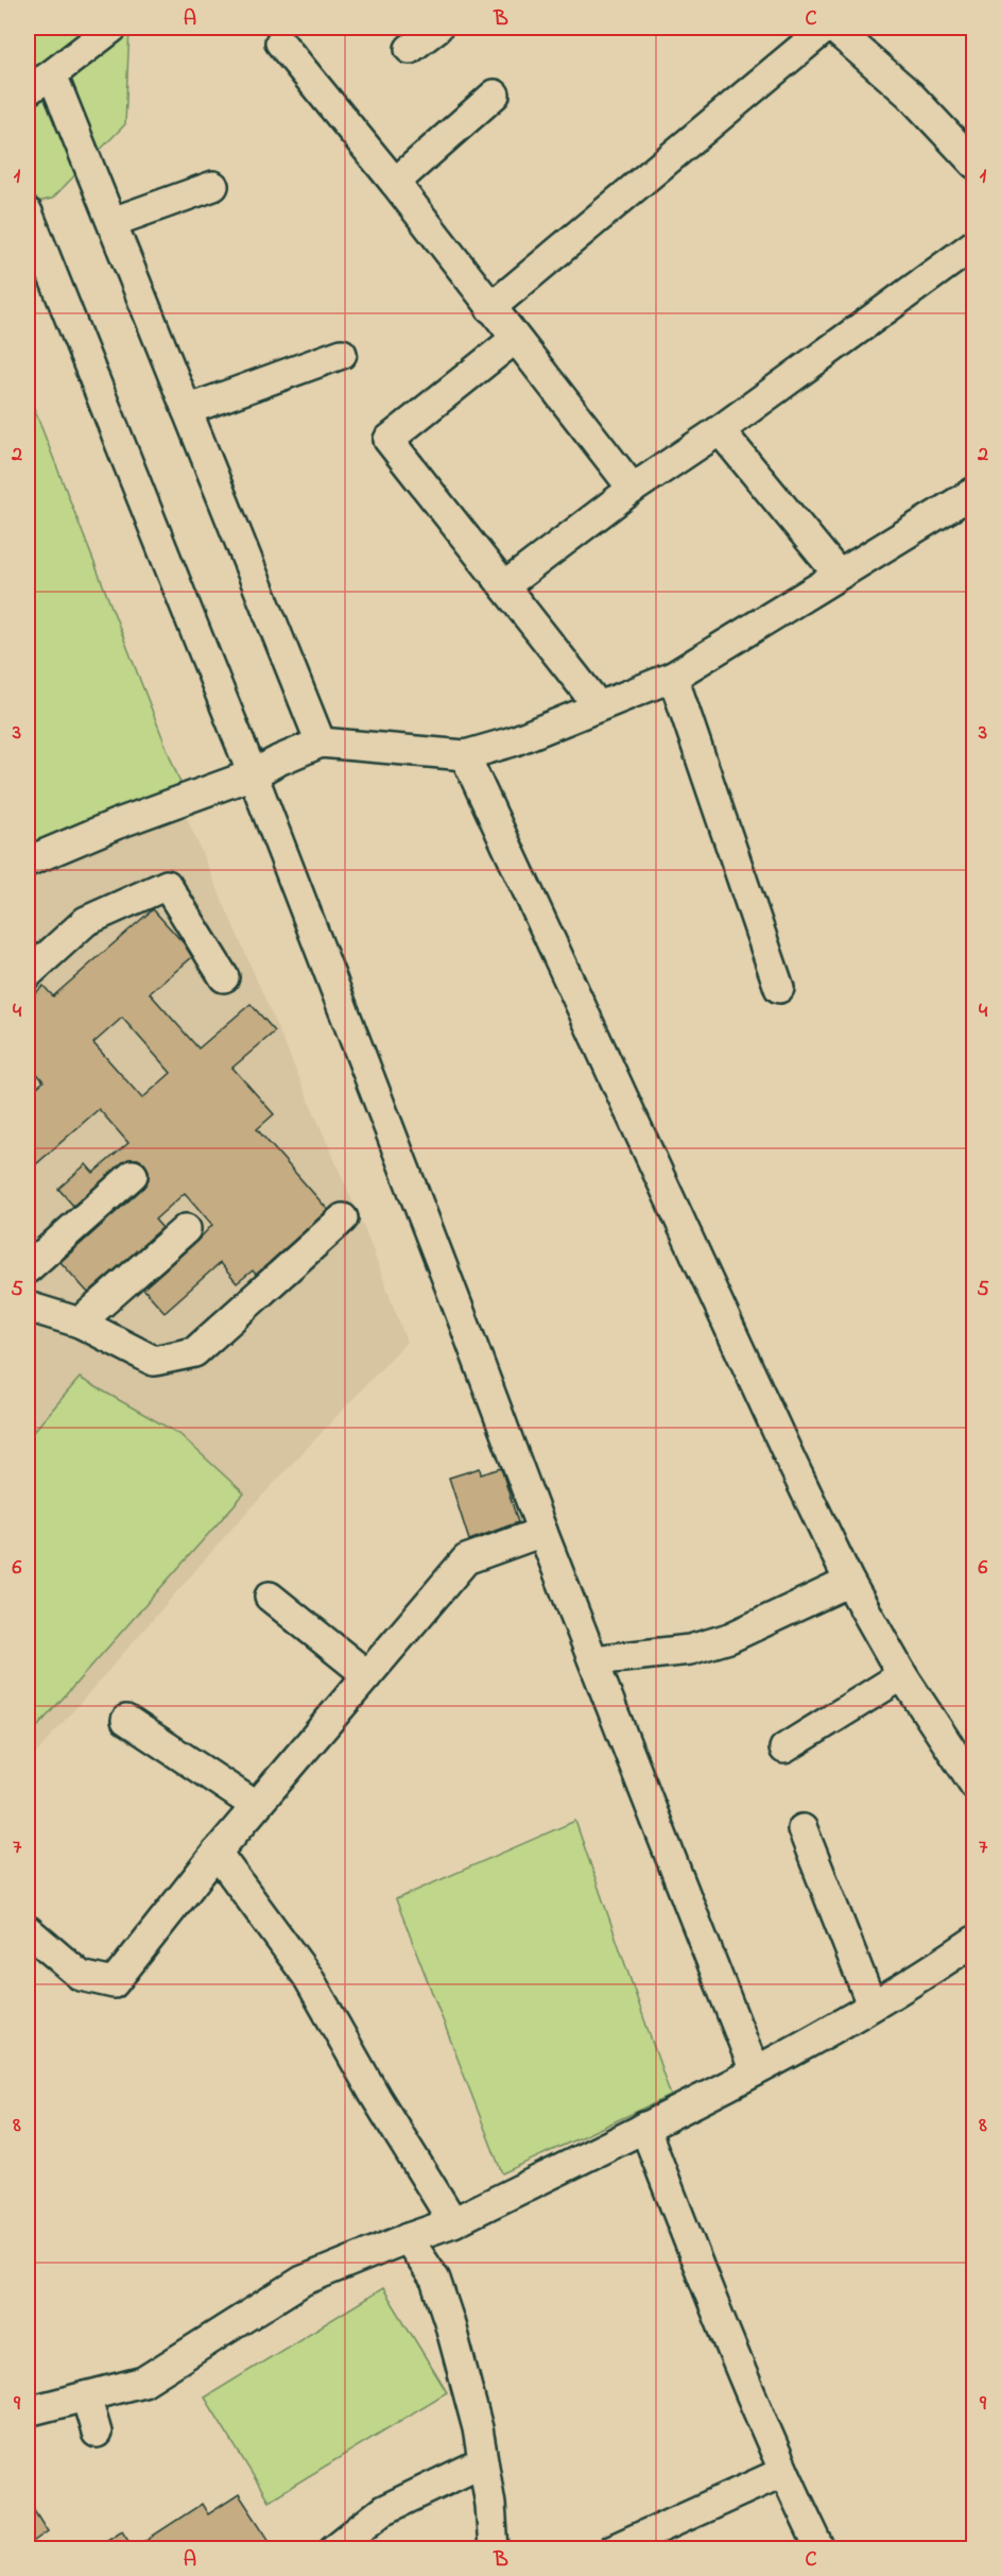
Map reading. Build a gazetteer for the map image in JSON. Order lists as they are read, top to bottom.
{
  "grid": {
    "columns": ["A", "B", "C"],
    "rows": [
      "1",
      "2",
      "3",
      "4",
      "5",
      "6",
      "7",
      "8",
      "9"
    ]
  }
}
